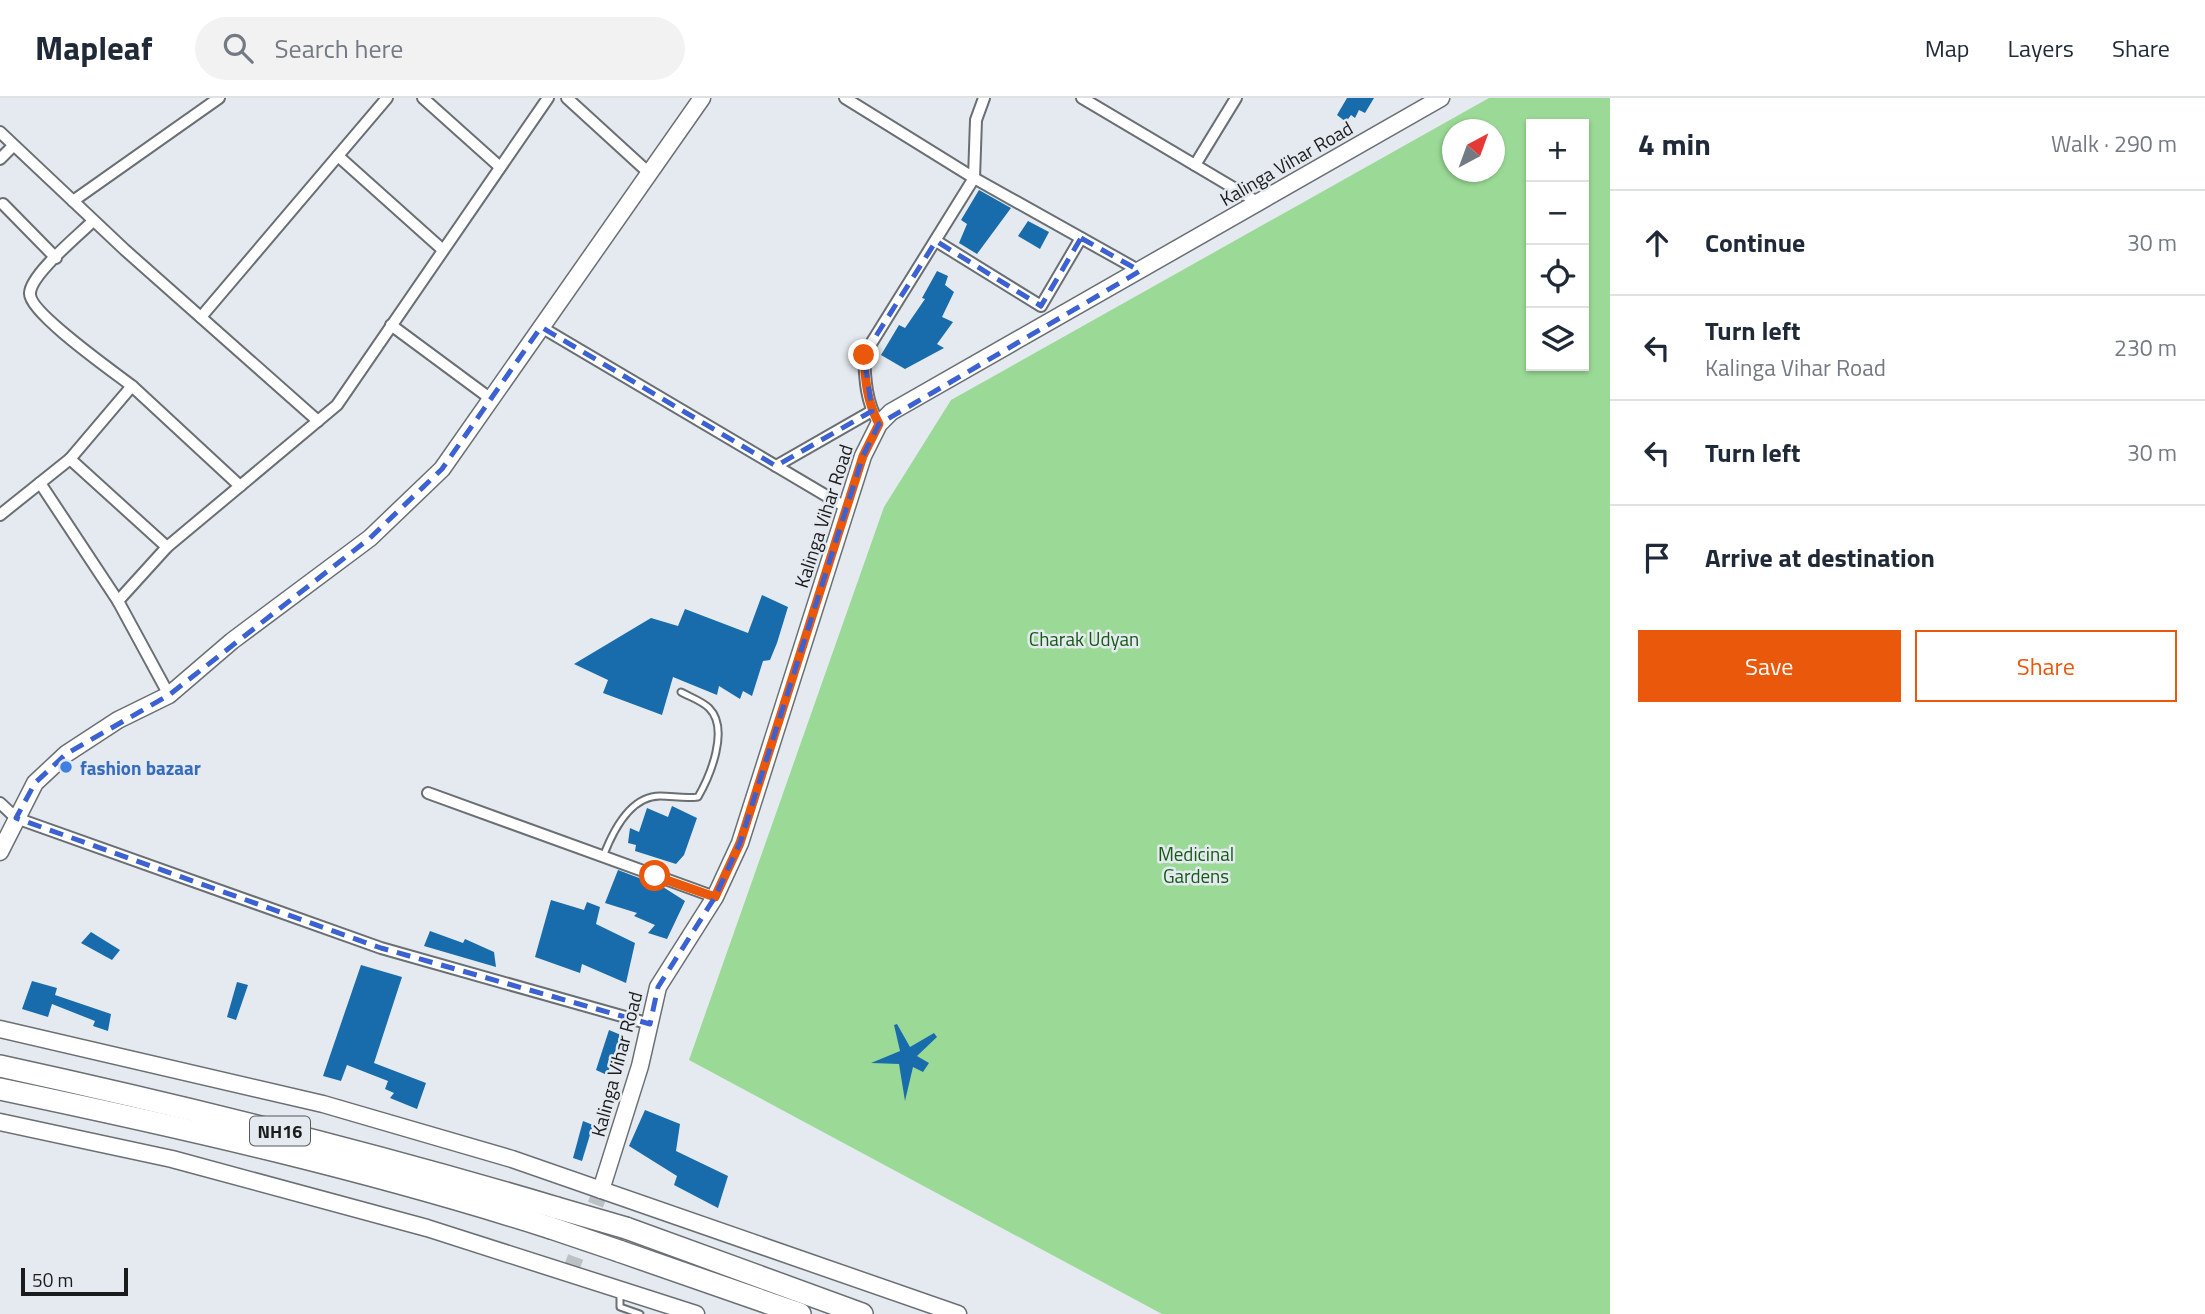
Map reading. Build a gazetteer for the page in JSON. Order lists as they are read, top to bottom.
{
  "streets": {
    "highway": ["NH16"],
    "street": ["Kalinga Vihar Road"]
  },
  "parks": ["Charak Udyan", "Medicinal Gardens"],
  "places": ["fashion bazaar"],
  "scale_bar": "50 m",
  "north": "top right",
  "page": {
    "header": "Mapleaf",
    "search": "Search here",
    "nav": ["Map", "Layers", "Share"],
    "heading": ["4 min", "Walk · 290 m"],
    "map_buttons": ["+", "−"],
    "list": [
      ["Continue", "30 m"],
      ["Turn left", "Kalinga Vihar Road", "230 m"],
      ["Turn left", "30 m"],
      "Arrive at destination"
    ],
    "buttons": ["Save", "Share"],
    "scale": "50 m"
  }
}
